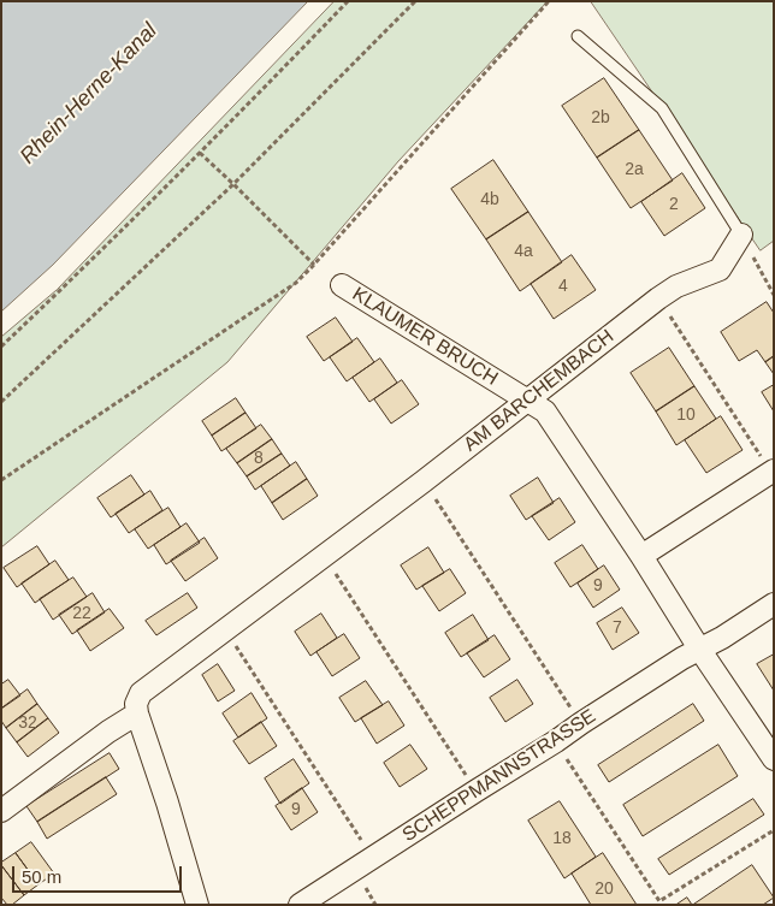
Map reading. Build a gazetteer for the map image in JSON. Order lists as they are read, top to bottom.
{
  "streets": {
    "street": ["KLAUMER BRUCH", "AM BARCHEMBACH", "SCHEPPMANNSTRASSE"]
  },
  "crossings": [
    ["KLAUMER BRUCH", "AM BARCHEMBACH"],
    ["KLAUMER BRUCH", "SCHEPPMANNSTRASSE"]
  ],
  "water": ["Rhein-Herne-Kanal"],
  "house_numbers": [
    "2b",
    "2a",
    "4b",
    "2",
    "4a",
    "4",
    "10",
    "8",
    "9",
    "22",
    "7",
    "32",
    "9",
    "18",
    "20"
  ],
  "scale_bar": "50 m"
}
